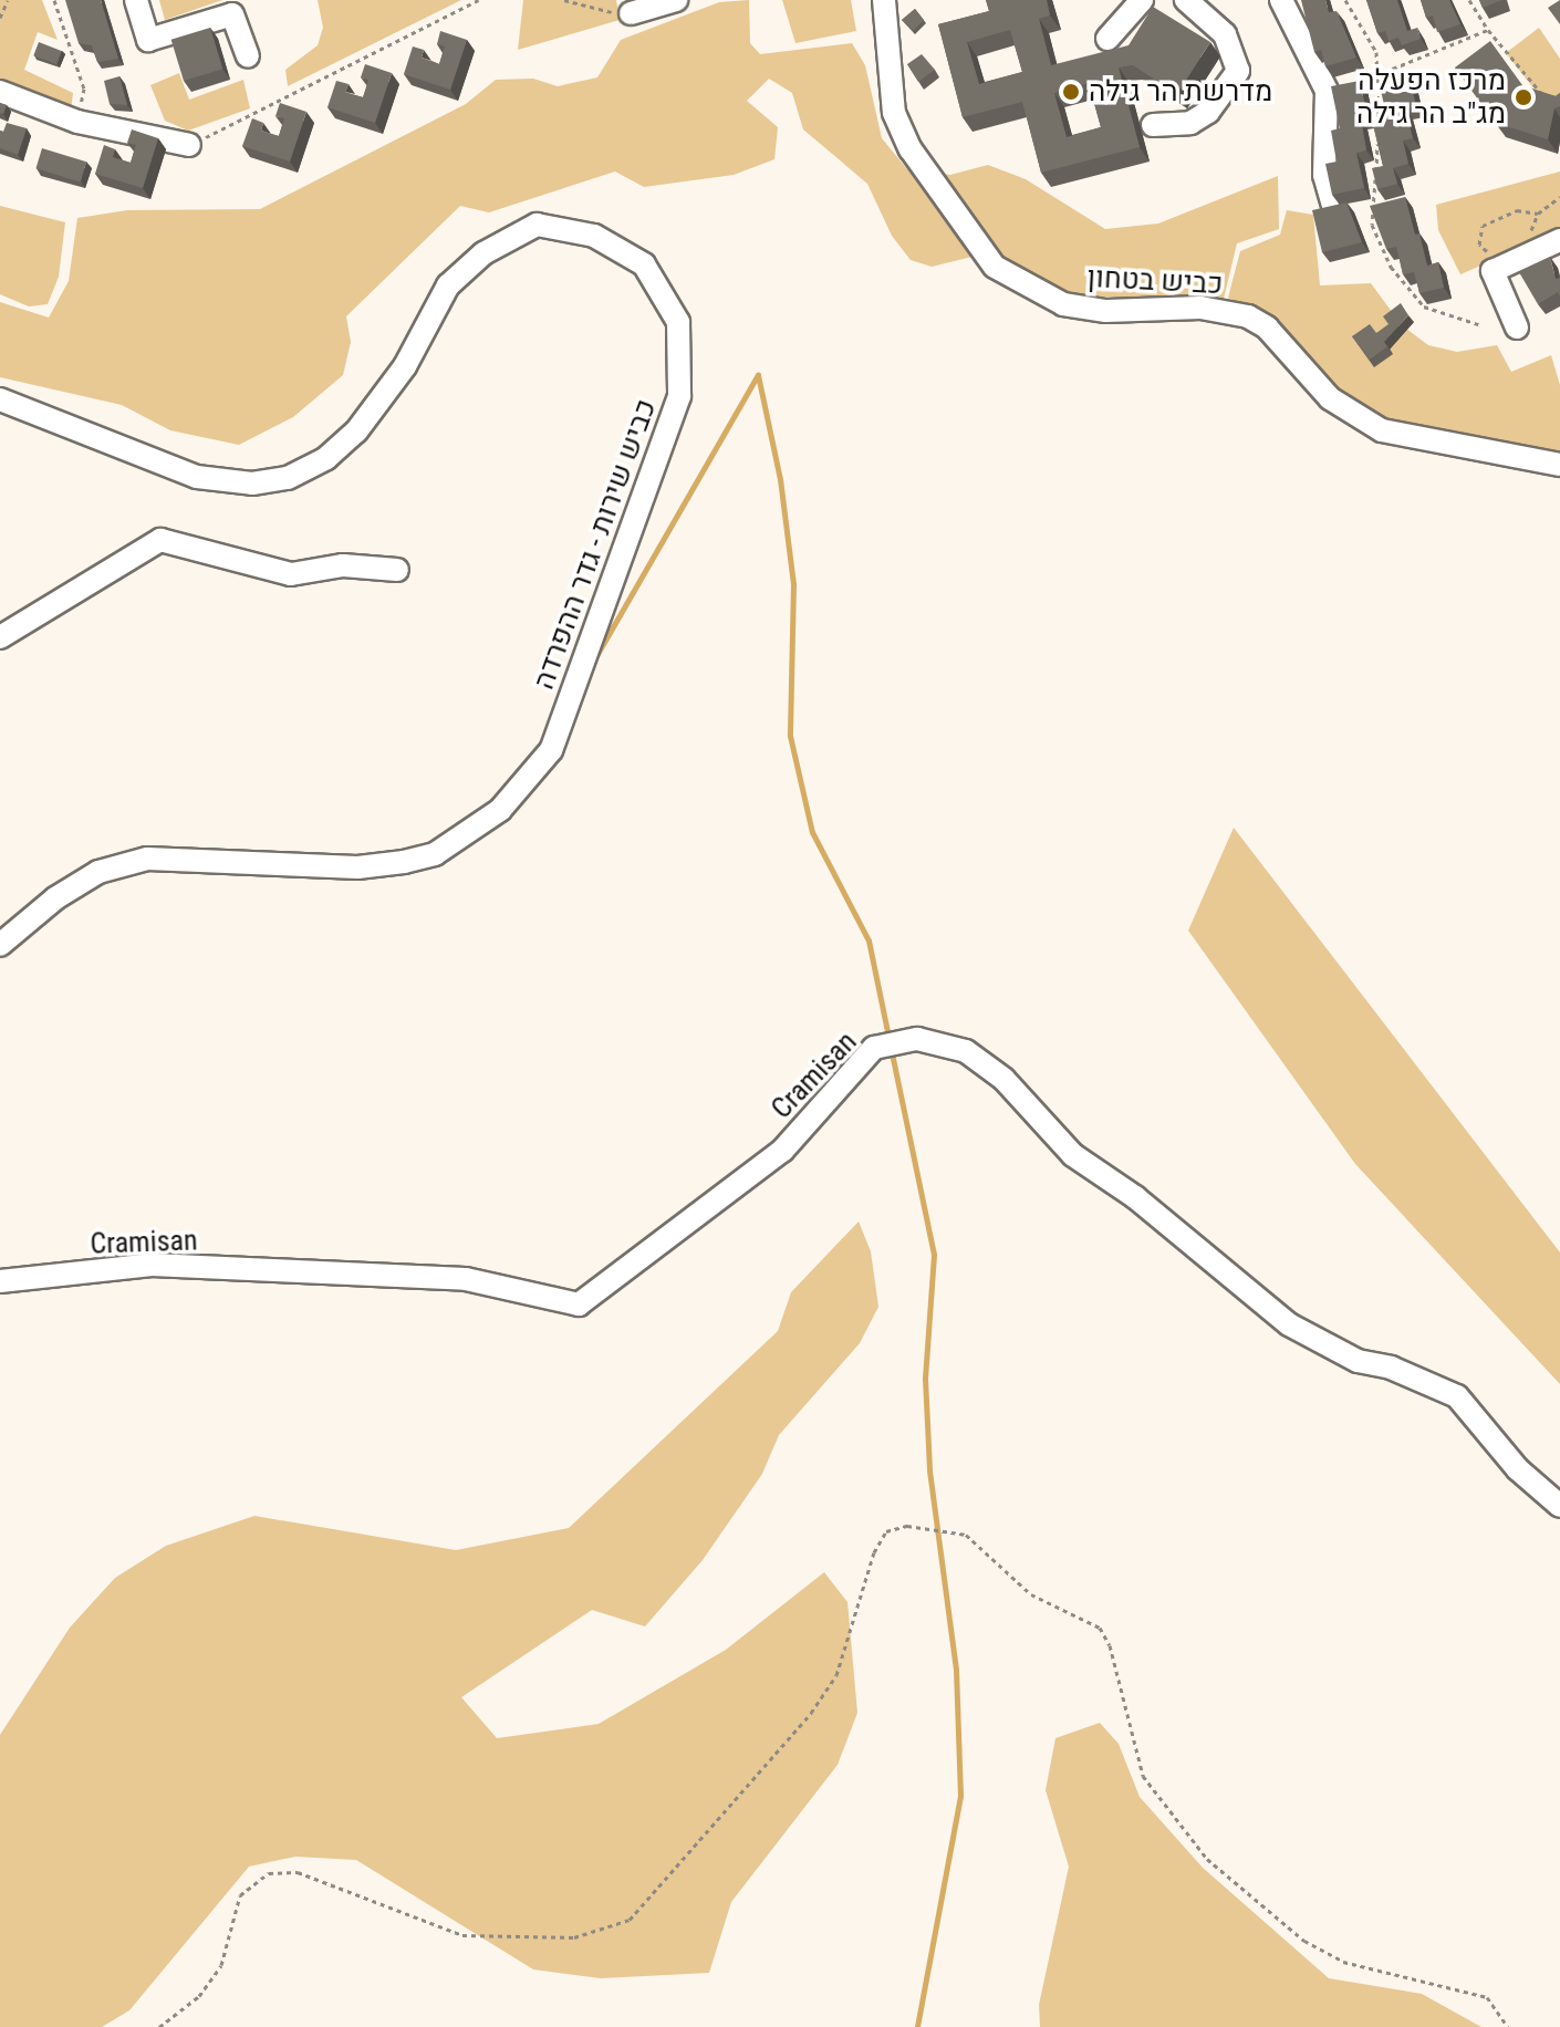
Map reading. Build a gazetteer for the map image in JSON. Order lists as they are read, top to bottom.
{
  "streets": {
    "street": ["כביש בטחון", "כביש שירות - גדר ההפרדה", "Cramisan"]
  },
  "places": ["מדרשת הר גילה", "מרכז הפעלה מג\"ב הר גילה"]
}
